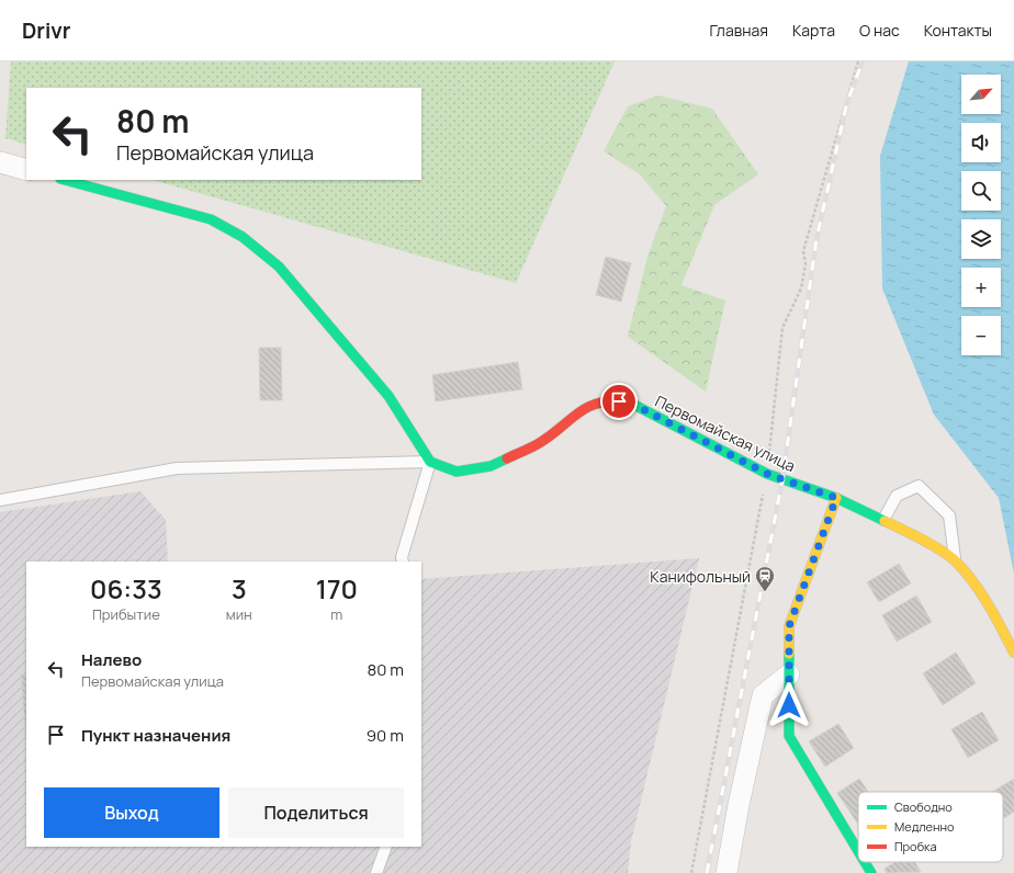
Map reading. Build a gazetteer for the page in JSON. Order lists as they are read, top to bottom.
{
  "streets": {
    "street": ["Первомайская улица"]
  },
  "places": {
    "station": ["Канифольный"]
  },
  "legend": ["Свободно", "Медленно", "Пробка"],
  "north": "top right",
  "page": {
    "header": "Drivr",
    "nav": [
      "Главная",
      "Карта",
      "О нас",
      "Контакты"
    ],
    "map_buttons": ["+", "−"],
    "turn": ["80 m", "Первомайская улица"],
    "eta": [
      "06:33",
      "Прибытие",
      "3",
      "мин",
      "170",
      "m"
    ],
    "list": [
      {
        "name": "Налево",
        "note": "Первомайская улица",
        "value": "80 m"
      },
      {
        "name": "Пункт назначения",
        "value": "90 m"
      }
    ],
    "buttons": ["Выход", "Поделиться"]
  }
}
